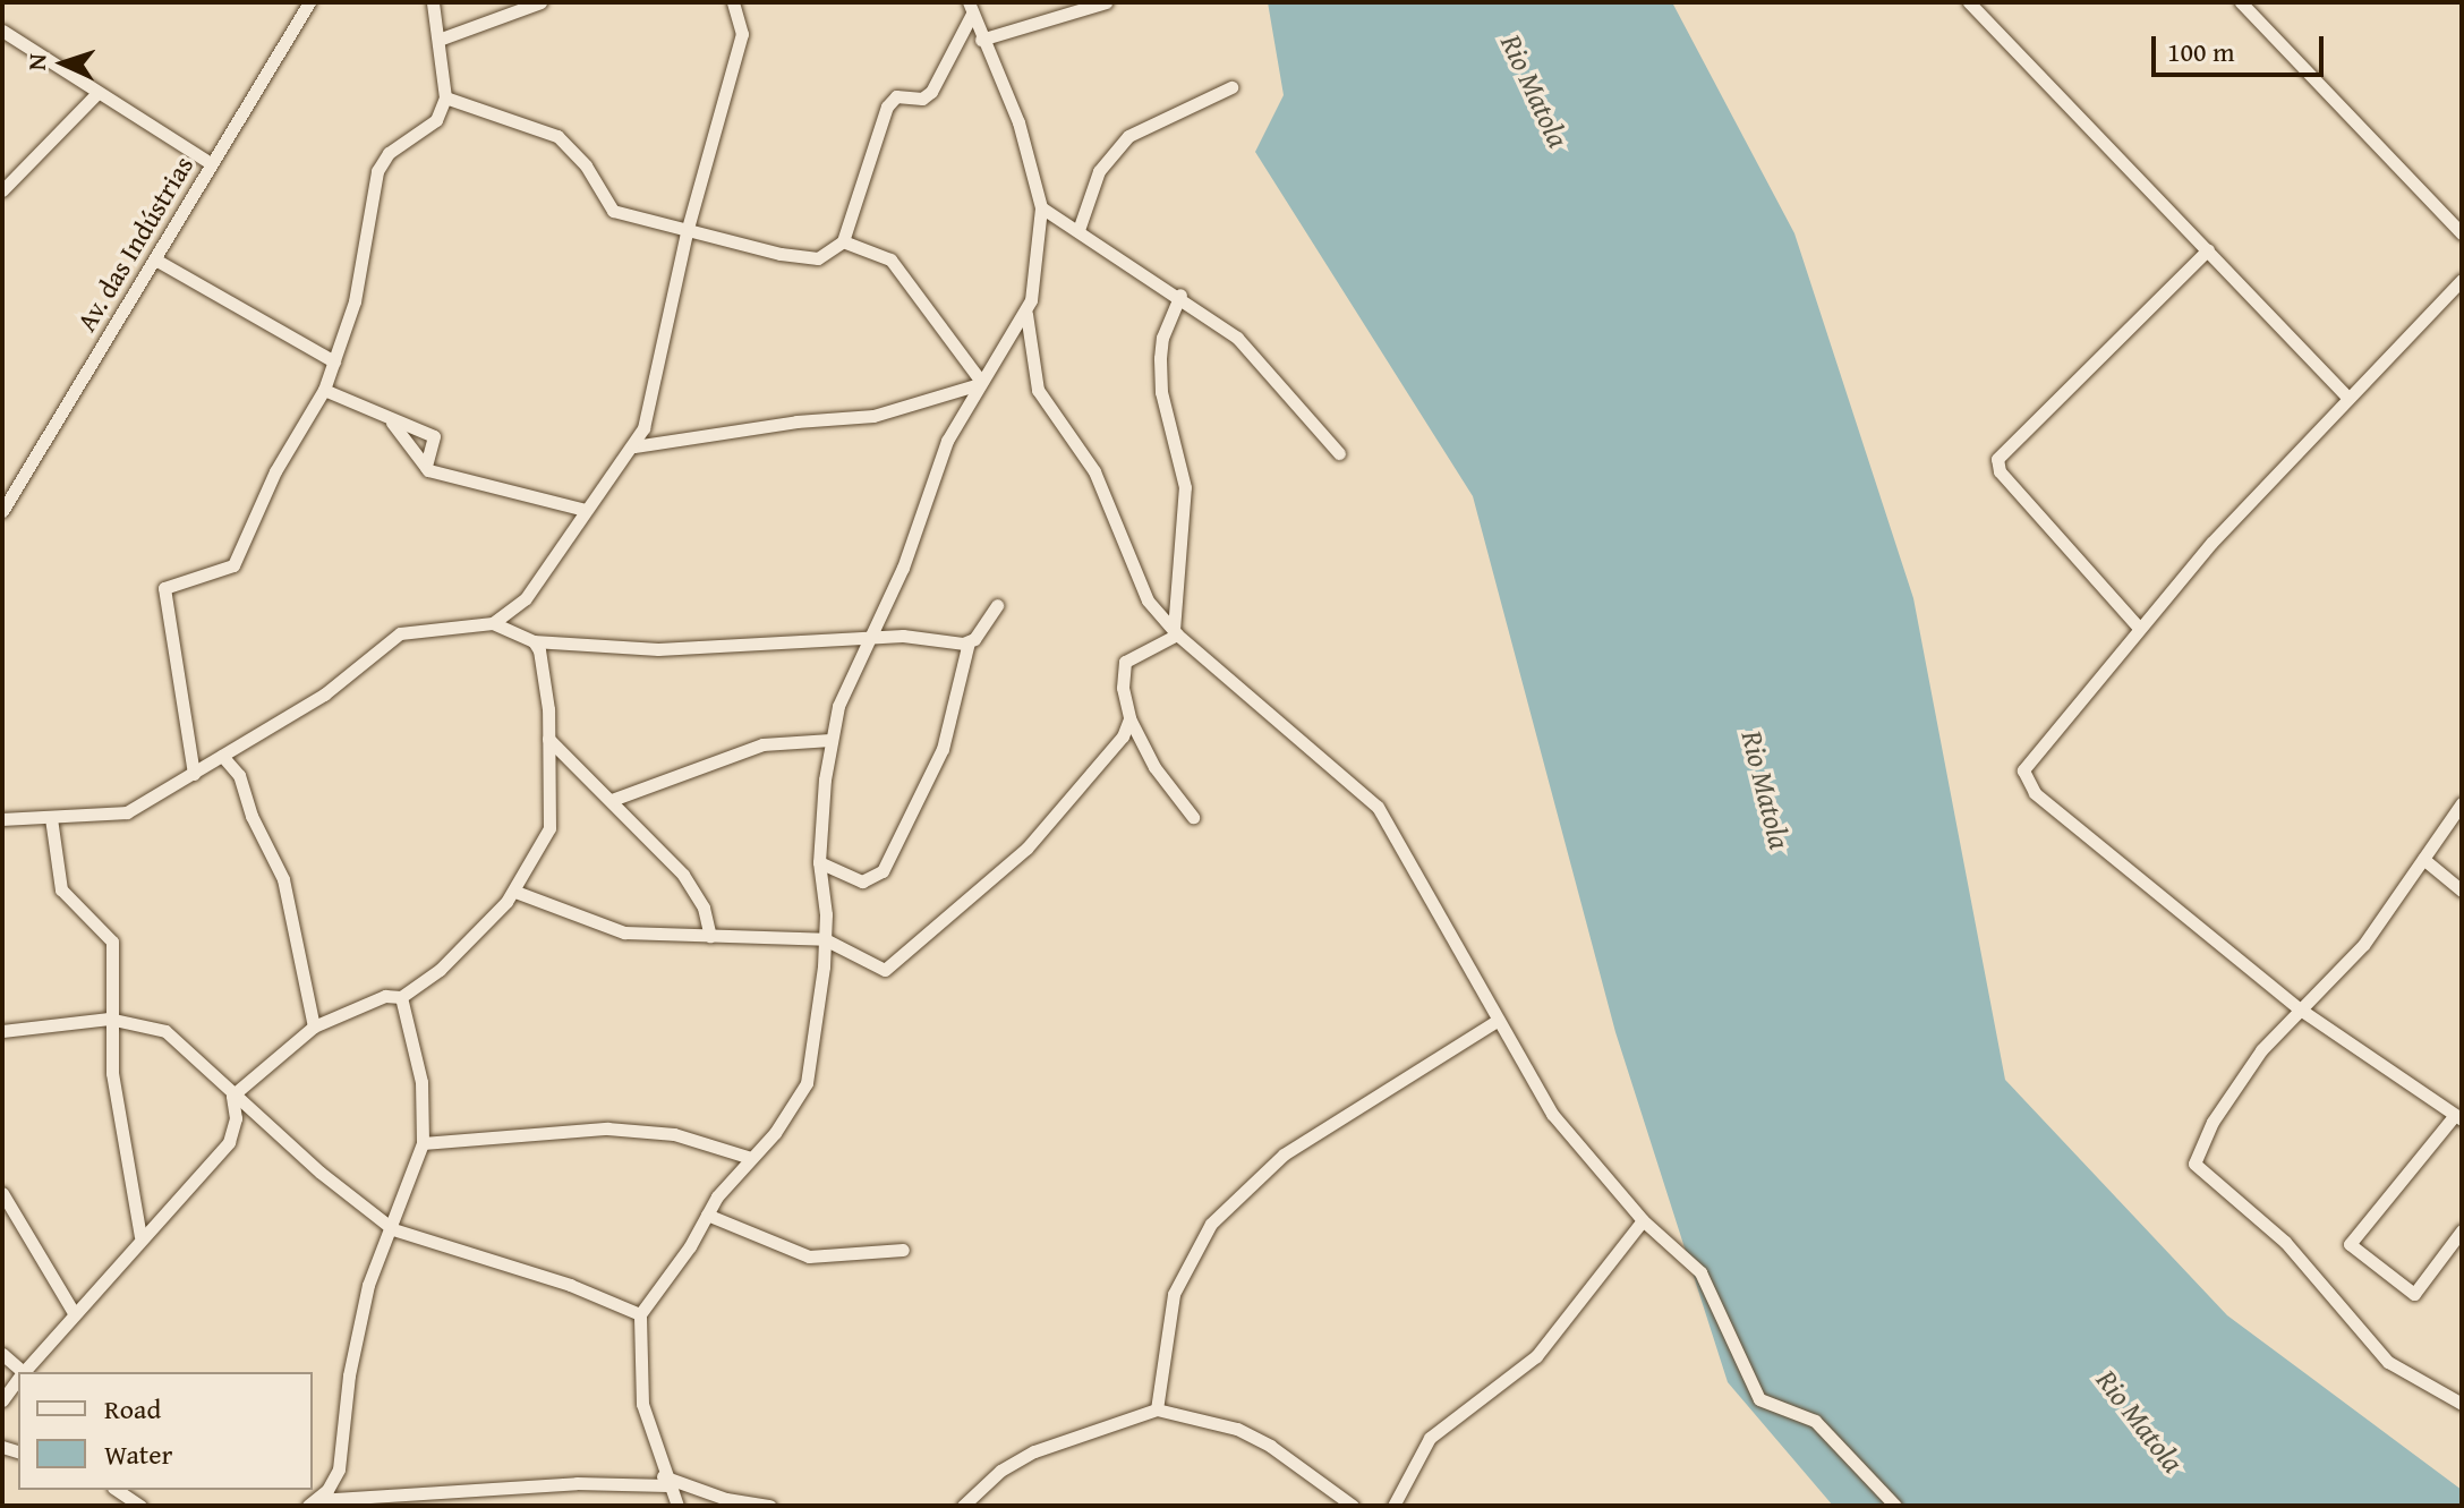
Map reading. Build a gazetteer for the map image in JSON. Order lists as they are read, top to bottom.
{
  "streets": {
    "street": ["Av. das Indústrias"]
  },
  "water": ["Rio Matola"],
  "legend": ["Road", "Water"],
  "scale_bar": "100 m",
  "north": "left"
}
